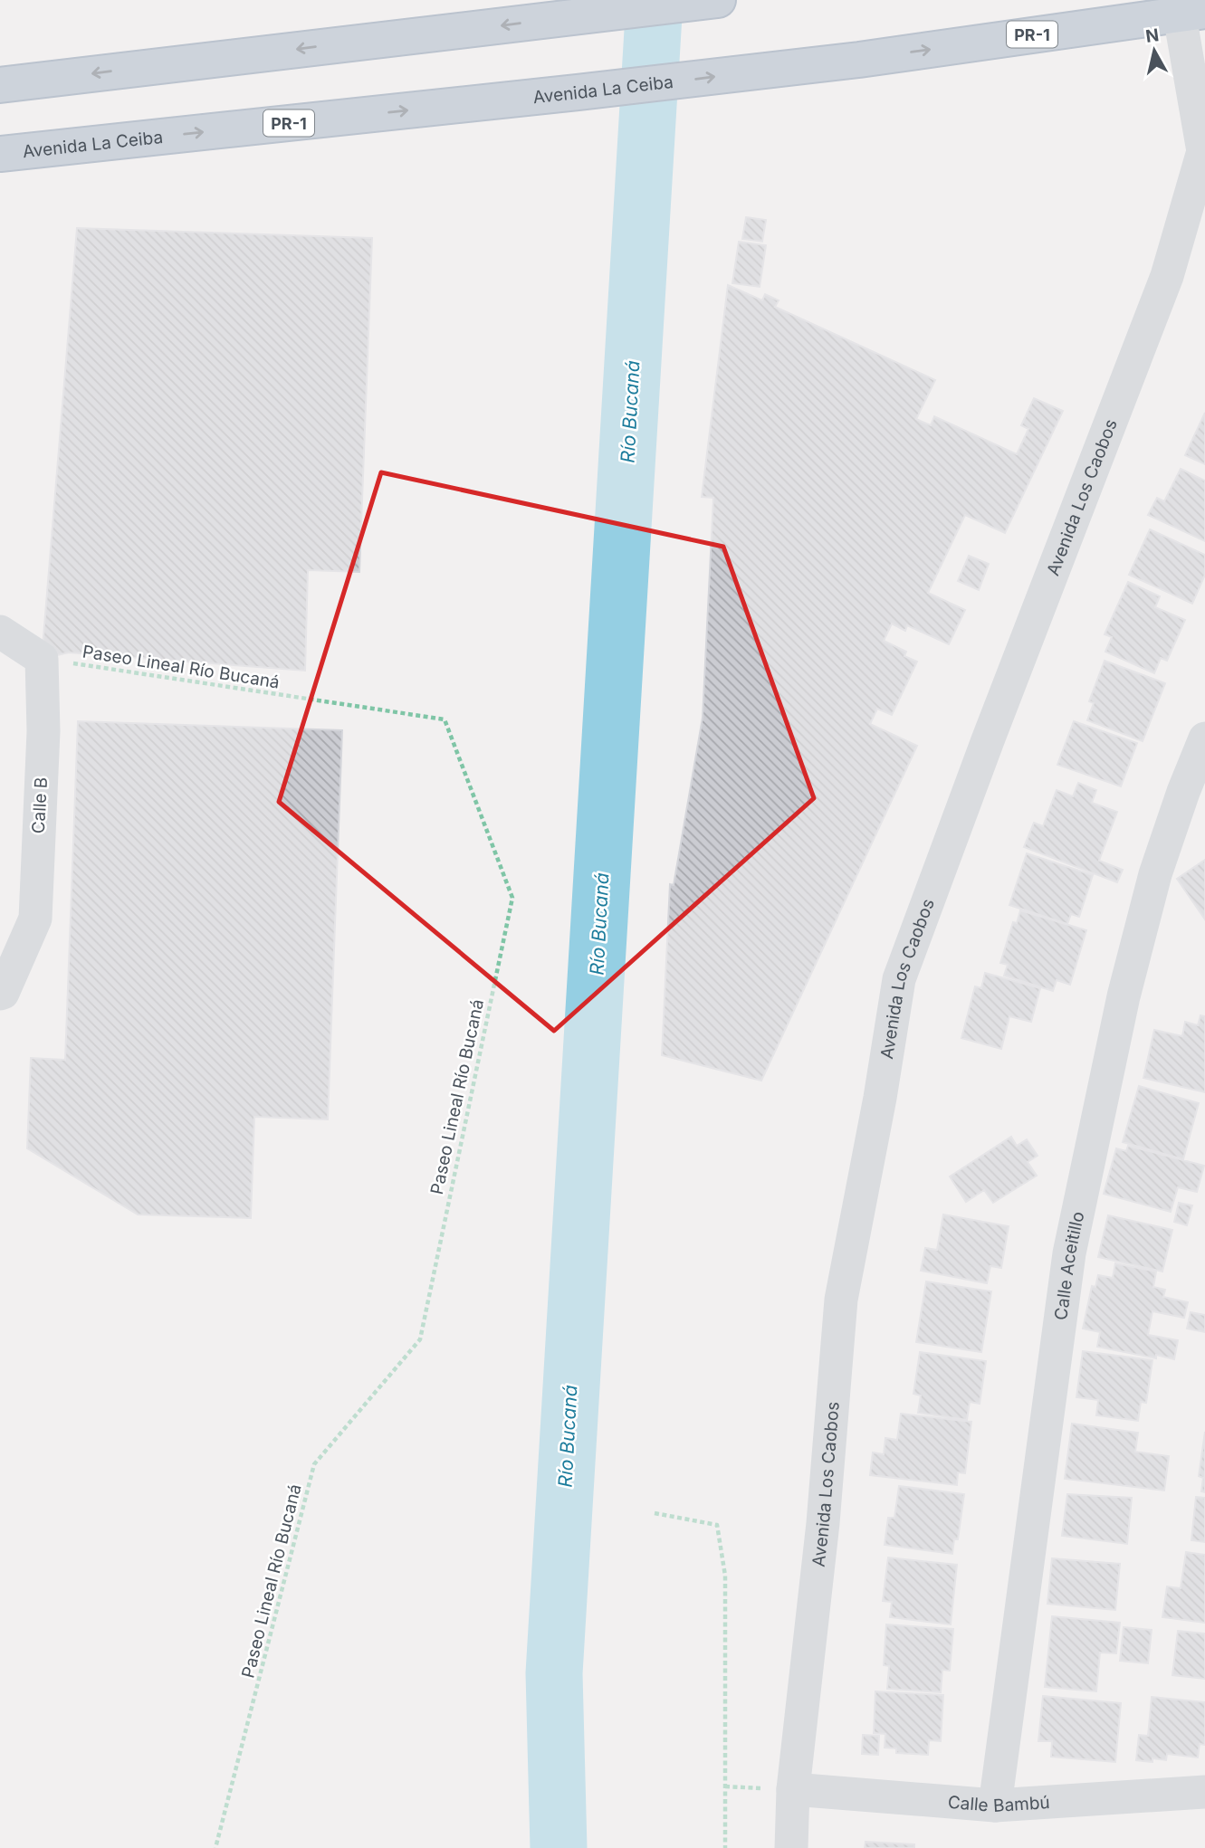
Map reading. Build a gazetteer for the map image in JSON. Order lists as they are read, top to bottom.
{
  "streets": {
    "highway": ["PR-1", "Avenida La Ceiba"],
    "street": [
      "Avenida Los Caobos",
      "Calle B",
      "Calle Aceitillo",
      "Calle Bambú"
    ],
    "path": ["Paseo Lineal Río Bucaná"]
  },
  "crossings": [
    ["Avenida Los Caobos", "Calle Bambú"],
    ["Paseo Lineal Río Bucaná", "Calle B"],
    ["Calle Aceitillo", "Calle Bambú"]
  ],
  "water": ["Río Bucaná"],
  "north": "top"
}
